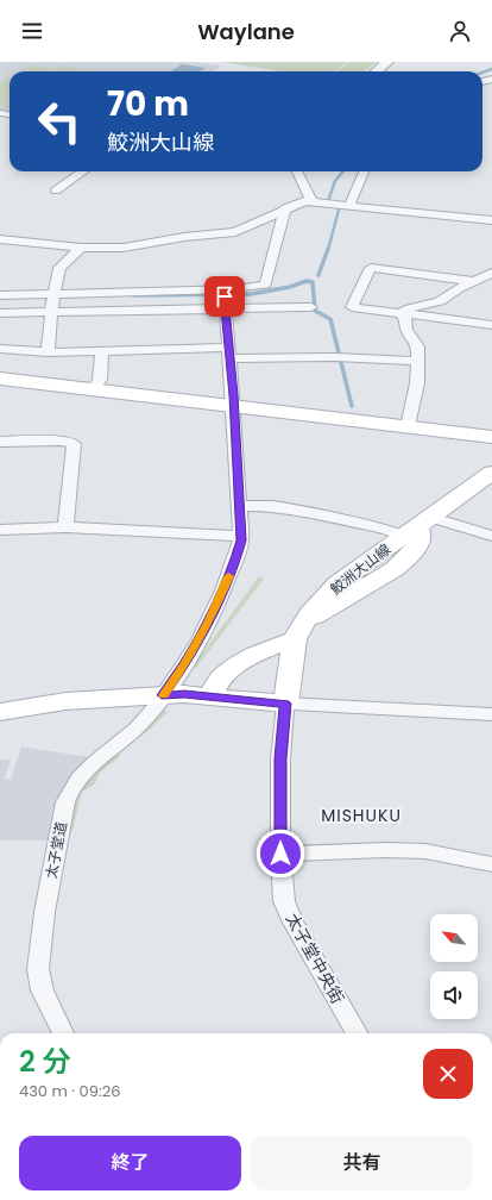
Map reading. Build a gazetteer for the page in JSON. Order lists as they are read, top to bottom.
{
  "streets": {
    "street": ["太子堂道", "太子堂中央街"]
  },
  "districts": ["MISHUKU"],
  "north": "top left",
  "page": {
    "header": "Waylane",
    "turn": ["70 m", "鮫洲大山線"],
    "heading": ["2 分", "430 m · 09:26"],
    "buttons": ["終了", "共有"]
  }
}
